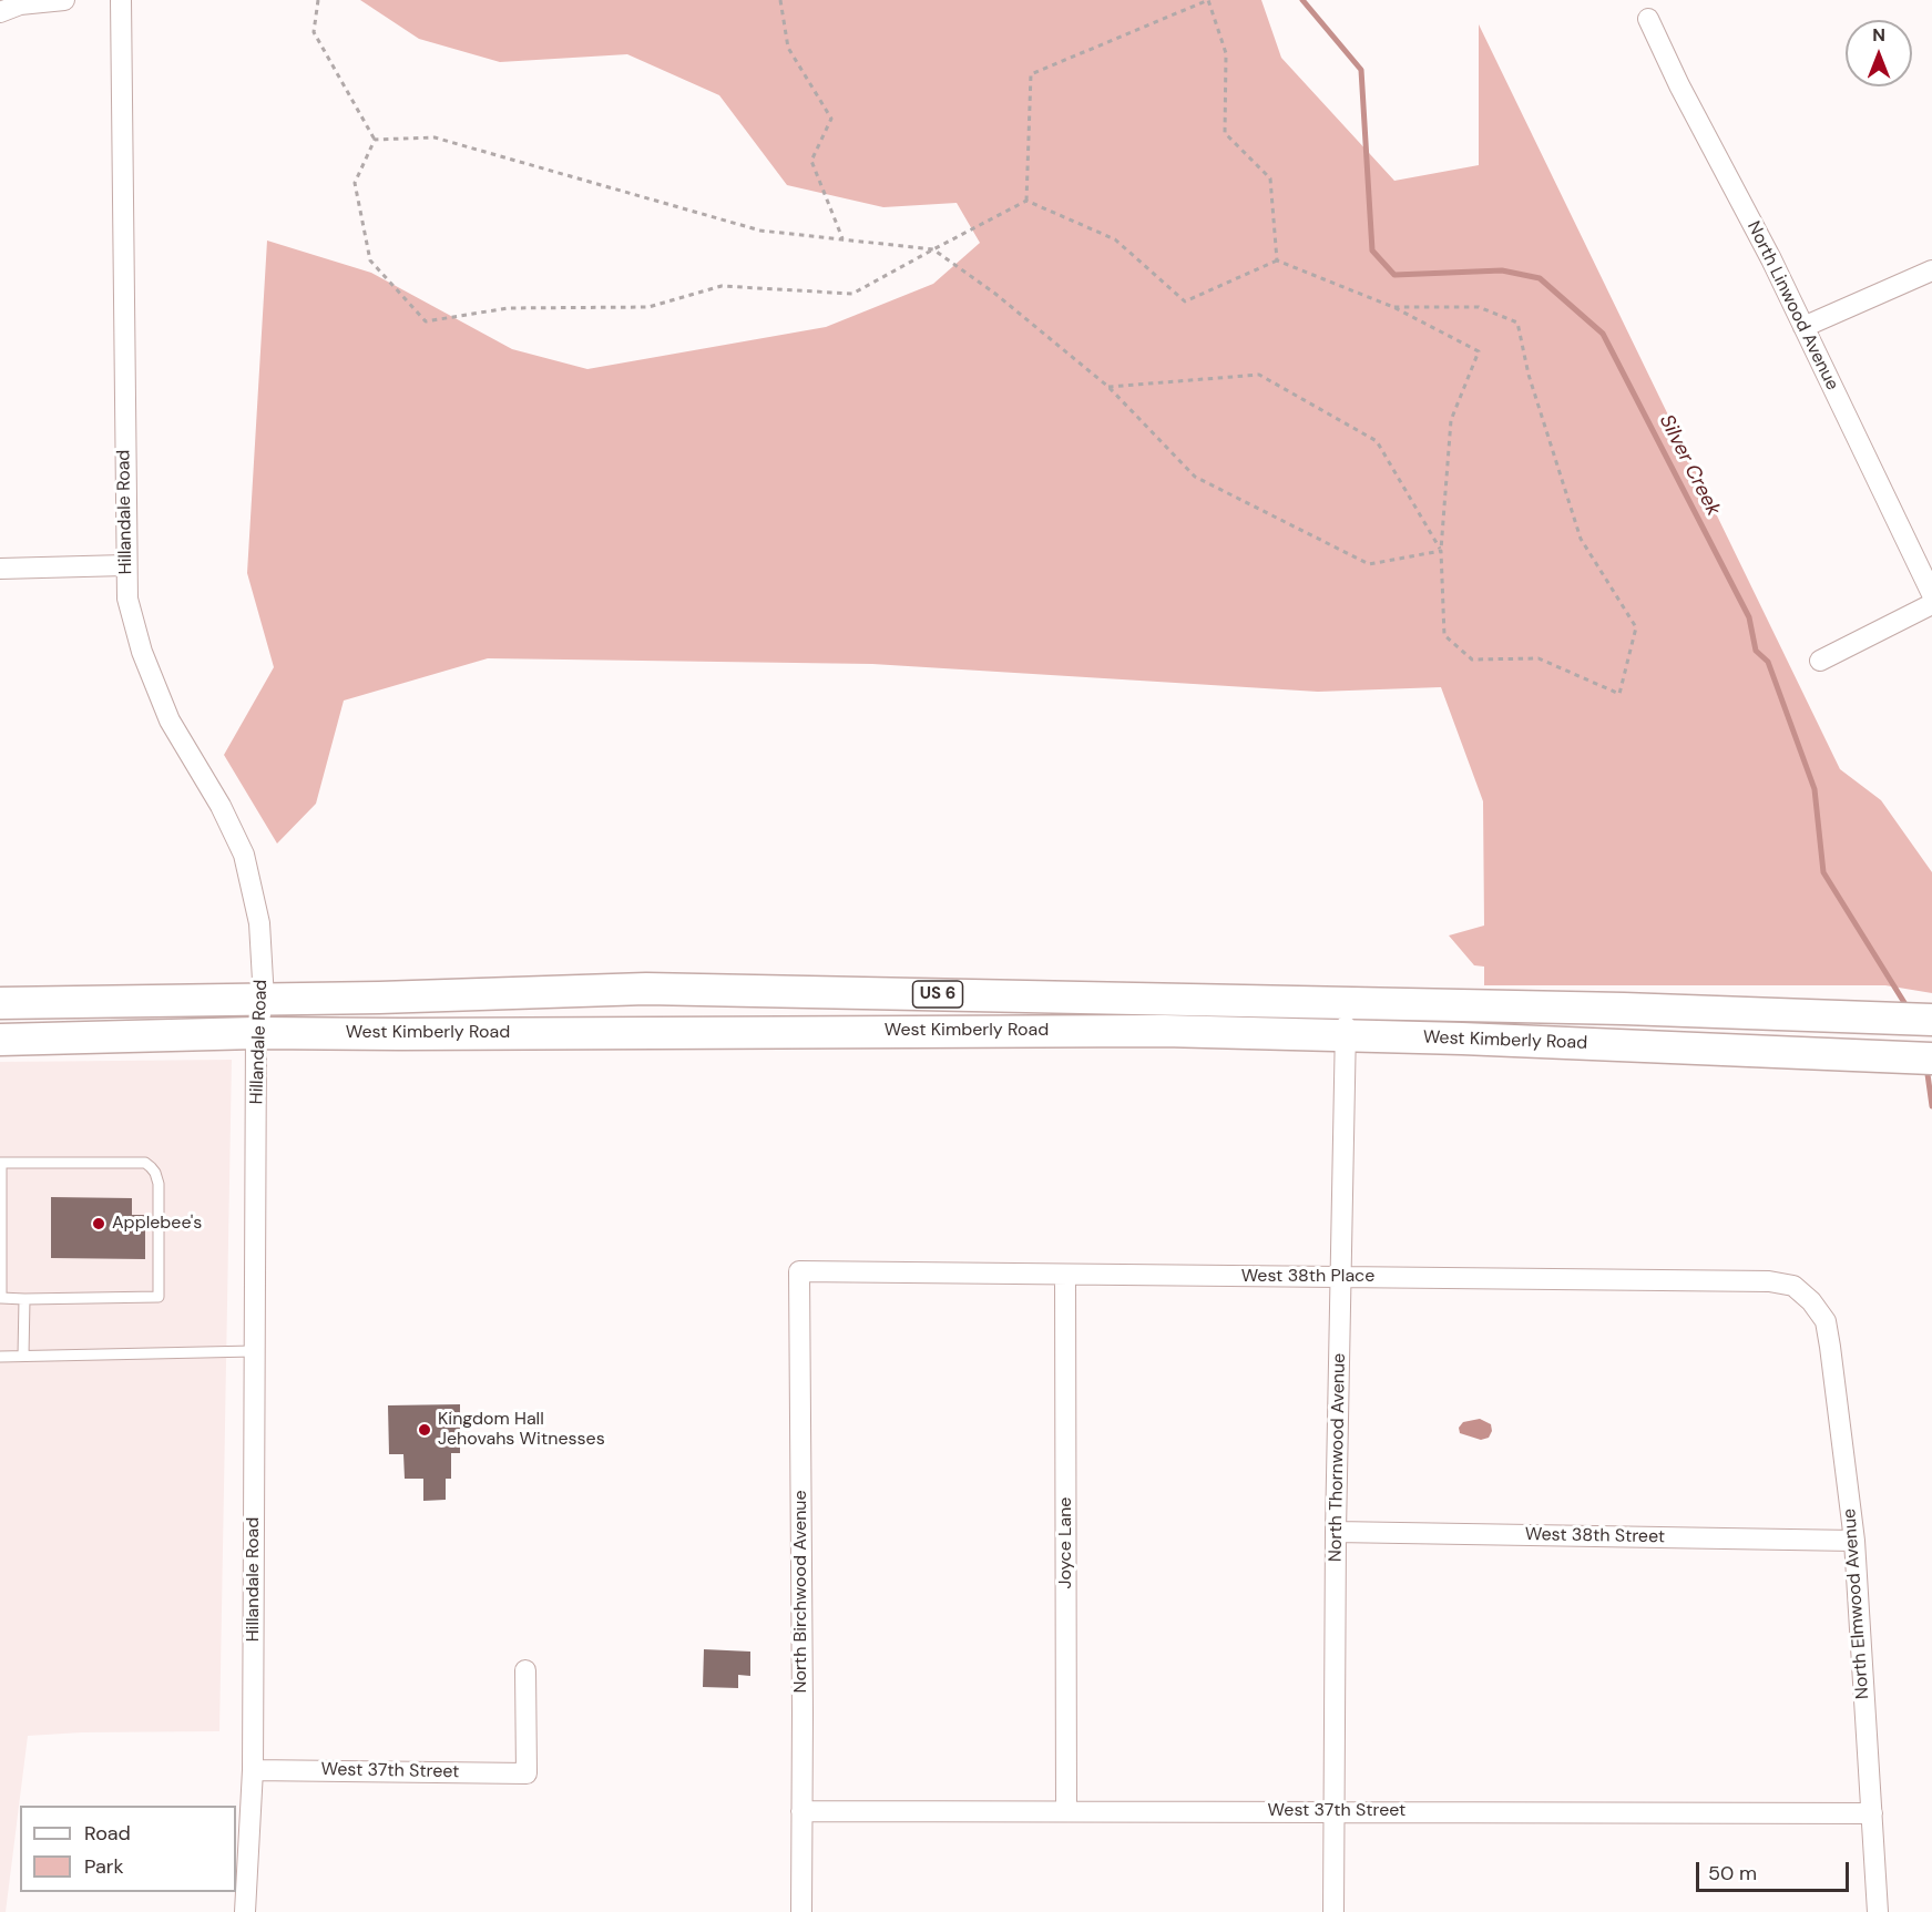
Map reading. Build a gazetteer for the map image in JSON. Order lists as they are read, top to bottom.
{
  "streets": {
    "main road": ["US 6", "West Kimberly Road"],
    "street": [
      "North Linwood Avenue",
      "Hillandale Road",
      "West 38th Place",
      "North Thornwood Avenue",
      "West 38th Street",
      "Joyce Lane",
      "North Birchwood Avenue",
      "North Elmwood Avenue",
      "West 37th Street"
    ]
  },
  "crossings": [
    ["Hillandale Road", "West Kimberly Road"],
    ["Hillandale Road", "West 37th Street"],
    ["West Kimberly Road", "North Thornwood Avenue"],
    ["West 38th Place", "North Thornwood Avenue"],
    ["West 38th Place", "Joyce Lane"],
    ["West 38th Place", "North Birchwood Avenue"],
    ["West 38th Place", "North Elmwood Avenue"],
    ["North Thornwood Avenue", "West 38th Street"],
    ["North Thornwood Avenue", "West 37th Street"],
    ["West 38th Street", "North Elmwood Avenue"],
    ["Joyce Lane", "West 37th Street"],
    ["North Birchwood Avenue", "West 37th Street"],
    ["North Elmwood Avenue", "West 37th Street"]
  ],
  "water": ["Silver Creek"],
  "places": ["Applebee's", "Kingdom Hall Jehovahs Witnesses"],
  "legend": ["Road", "Park"],
  "scale_bar": "50 m",
  "north": "top"
}
